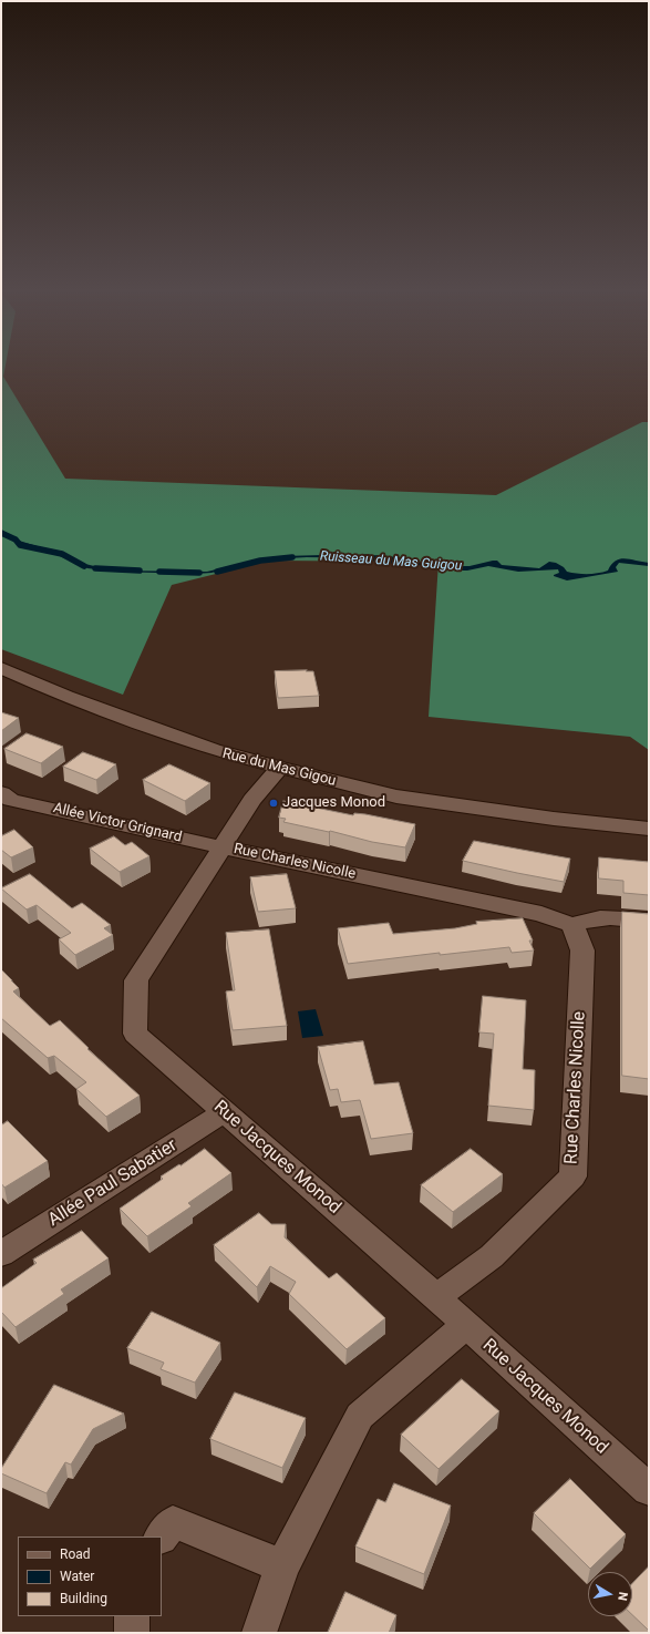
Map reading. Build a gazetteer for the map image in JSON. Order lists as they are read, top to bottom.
{
  "streets": {
    "street": [
      "Rue du Mas Gigou",
      "Allée Victor Grignard",
      "Rue Charles Nicolle",
      "Rue Jacques Monod",
      "Allée Paul Sabatier"
    ]
  },
  "crossings": [
    ["Rue du Mas Gigou", "Rue Jacques Monod"],
    ["Allée Victor Grignard", "Rue Charles Nicolle"],
    ["Allée Victor Grignard", "Rue Jacques Monod"],
    ["Rue Charles Nicolle", "Rue Jacques Monod"],
    ["Rue Jacques Monod", "Allée Paul Sabatier"]
  ],
  "water": ["Ruisseau du Mas Guigou"],
  "places": ["Jacques Monod"],
  "legend": ["Road", "Water", "Building"],
  "north": "right"
}
